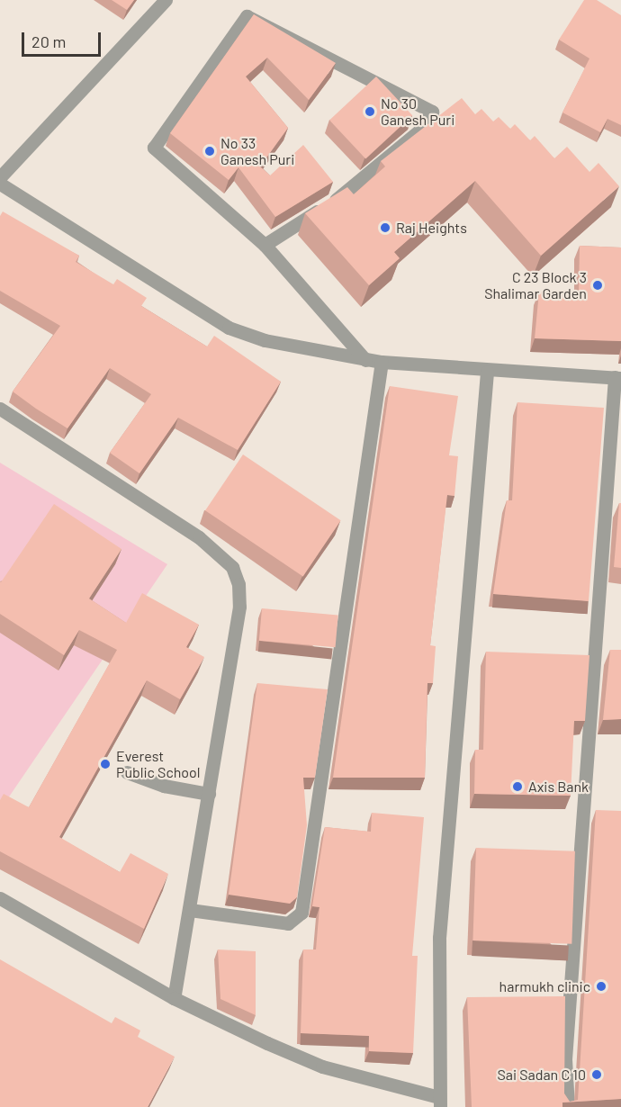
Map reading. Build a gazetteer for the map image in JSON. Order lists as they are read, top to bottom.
{
  "places": [
    "No 30 Ganesh Puri",
    "No 33 Ganesh Puri",
    "Raj Heights",
    "C 23 Block 3 Shalimar Garden",
    "Everest Public School",
    "Axis Bank",
    "harmukh clinic",
    "Sai Sadan C 10"
  ],
  "scale_bar": "20 m"
}
